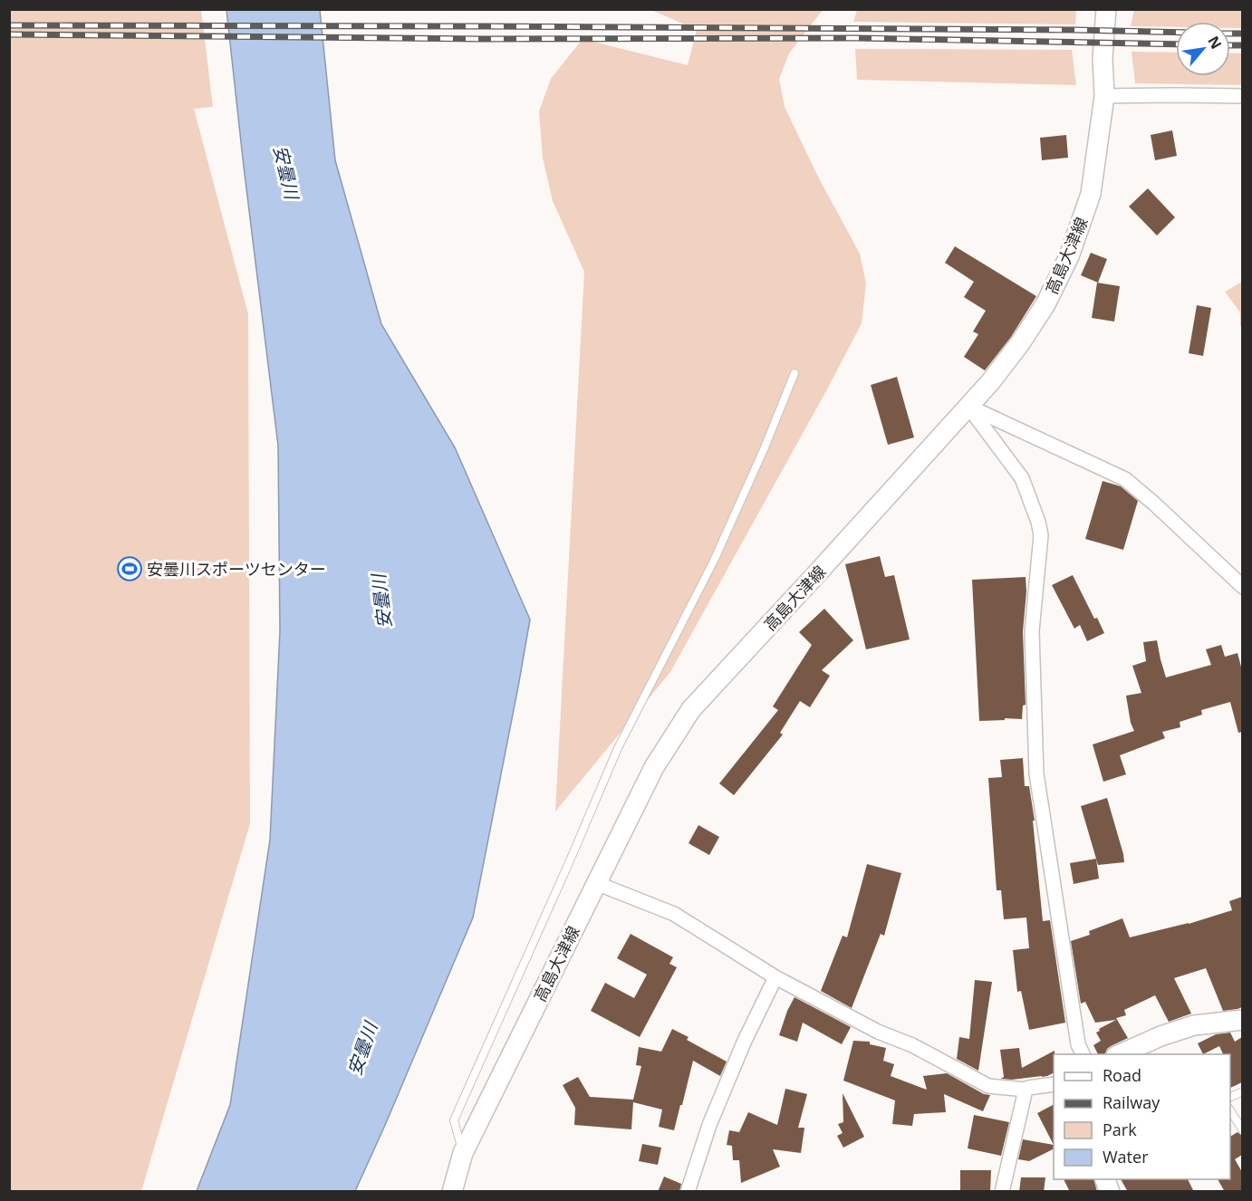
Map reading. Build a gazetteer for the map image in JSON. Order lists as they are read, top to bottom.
{
  "streets": {
    "main road": ["高島大津線"]
  },
  "water": ["安曇川"],
  "places": {
    "sports": ["安曇川スポーツセンター"]
  },
  "legend": [
    "Road",
    "Railway",
    "Park",
    "Water"
  ],
  "north": "top right"
}
